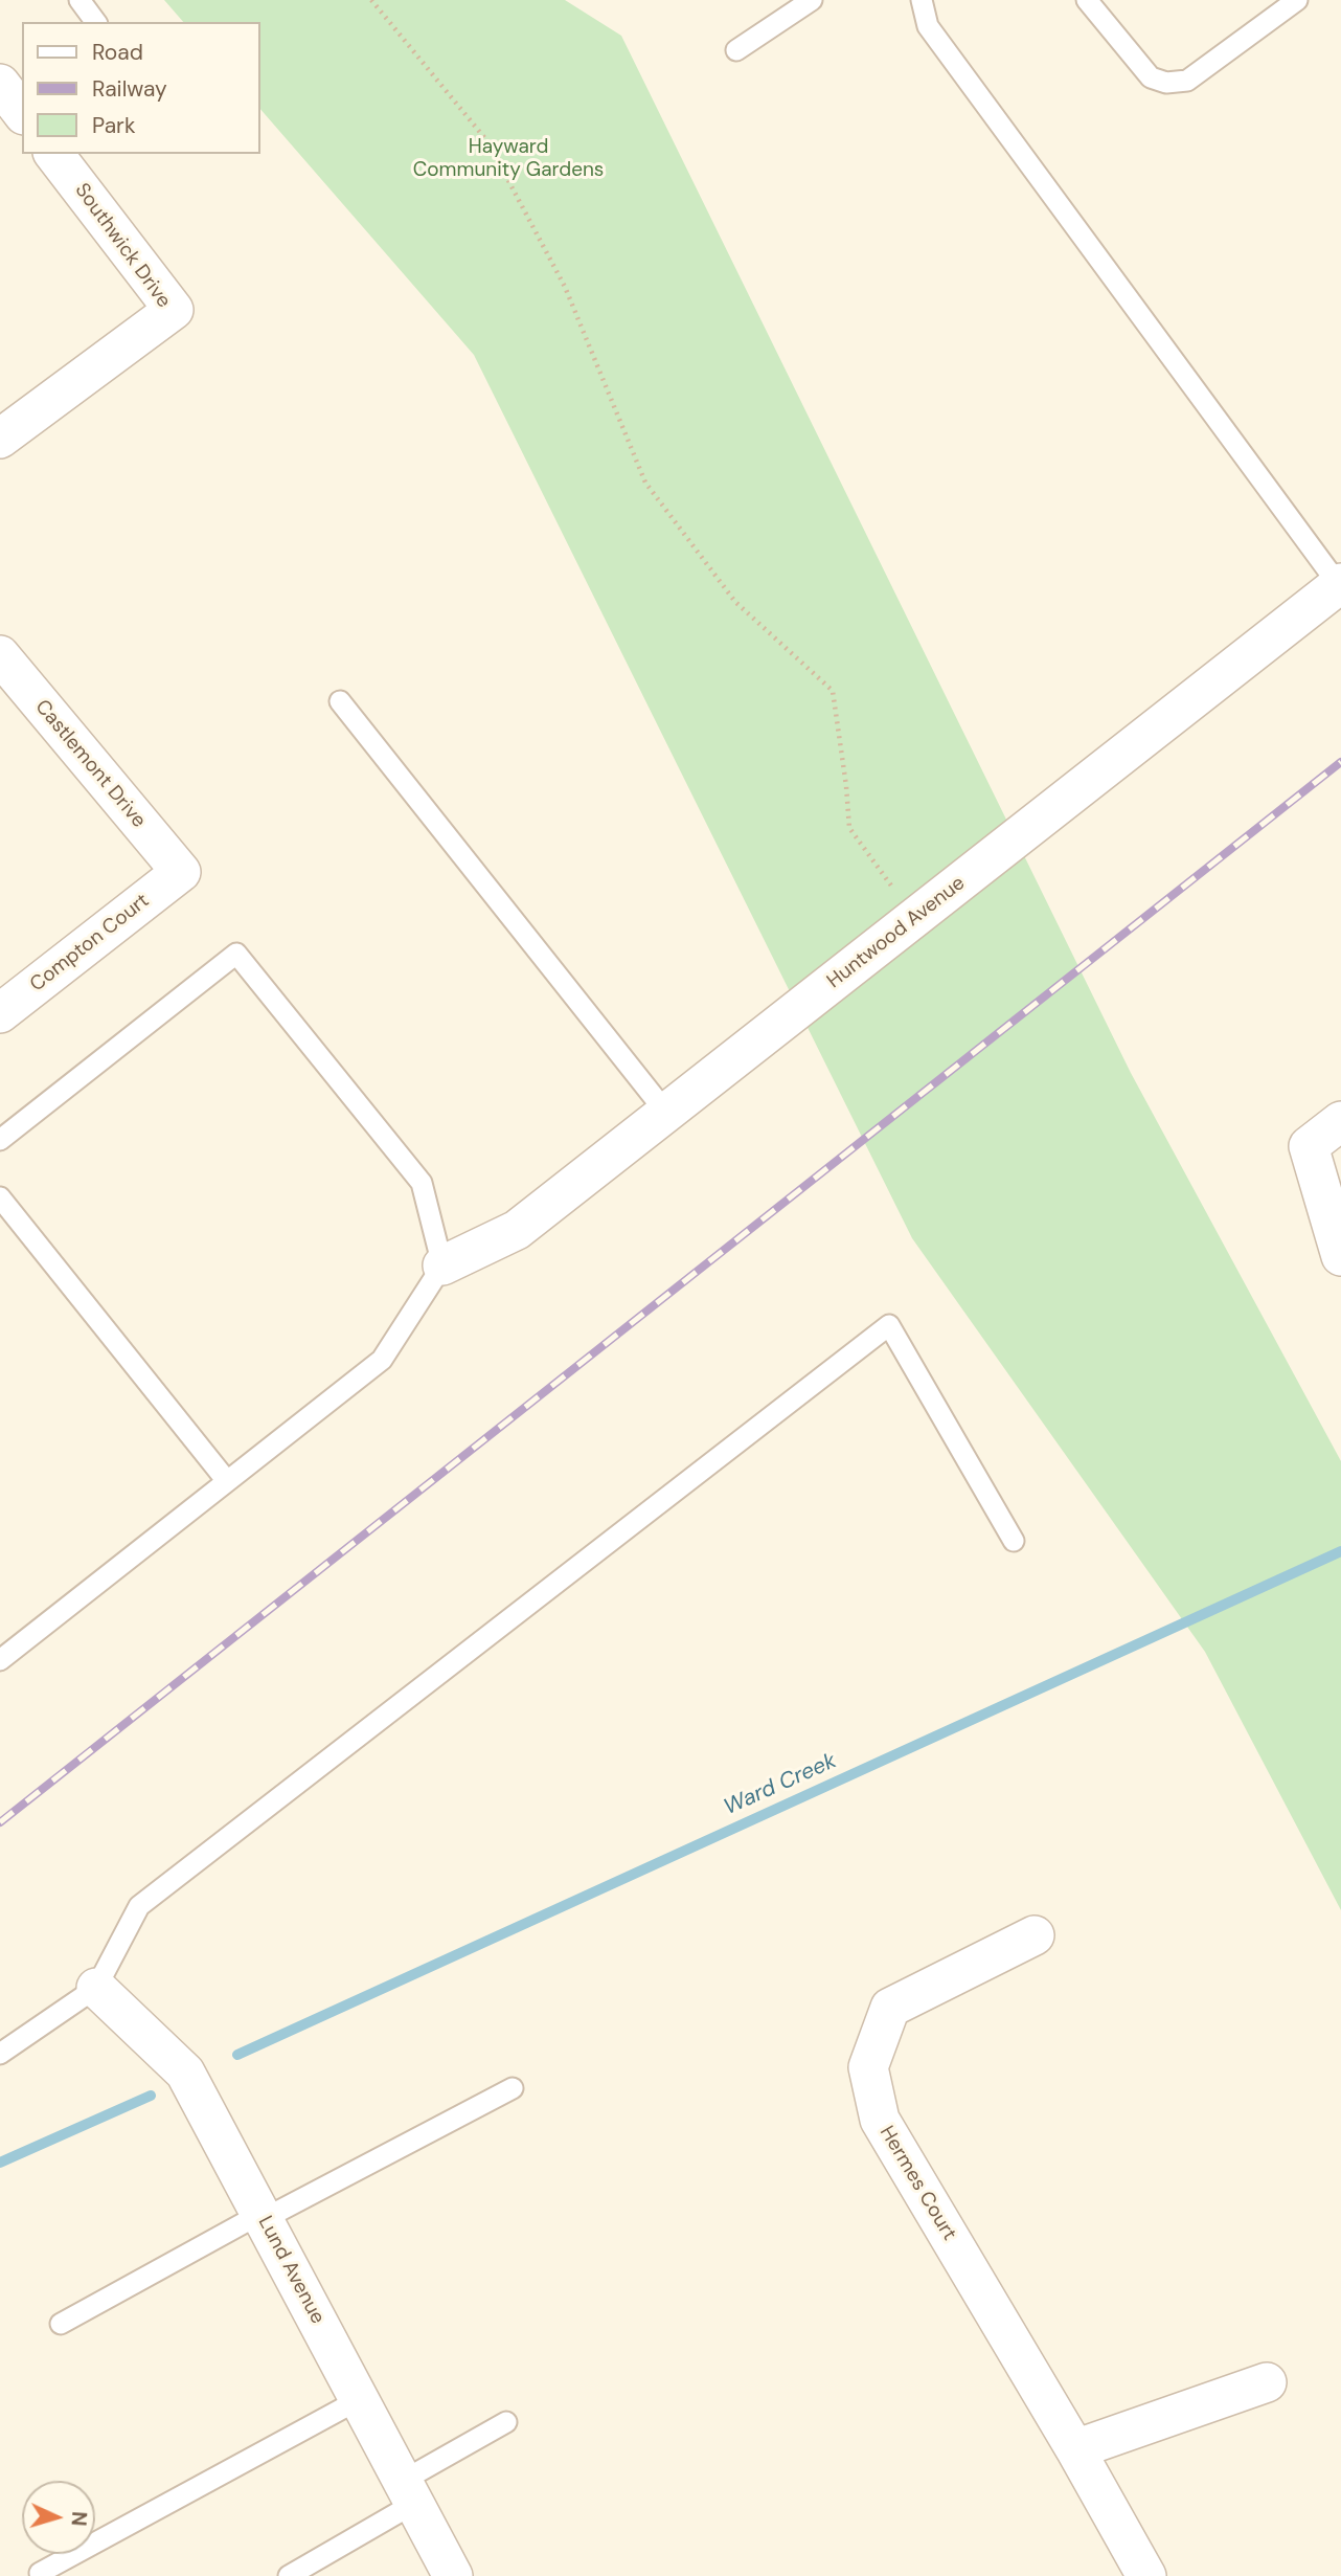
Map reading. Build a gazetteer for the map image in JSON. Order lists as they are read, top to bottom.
{
  "streets": {
    "street": [
      "Southwick Drive",
      "Castlemont Drive",
      "Huntwood Avenue",
      "Compton Court",
      "Hermes Court",
      "Lund Avenue"
    ]
  },
  "crossings": [
    ["Castlemont Drive", "Compton Court"]
  ],
  "water": ["Ward Creek"],
  "parks": ["Hayward Community Gardens"],
  "legend": ["Road", "Railway", "Park"],
  "north": "right"
}
